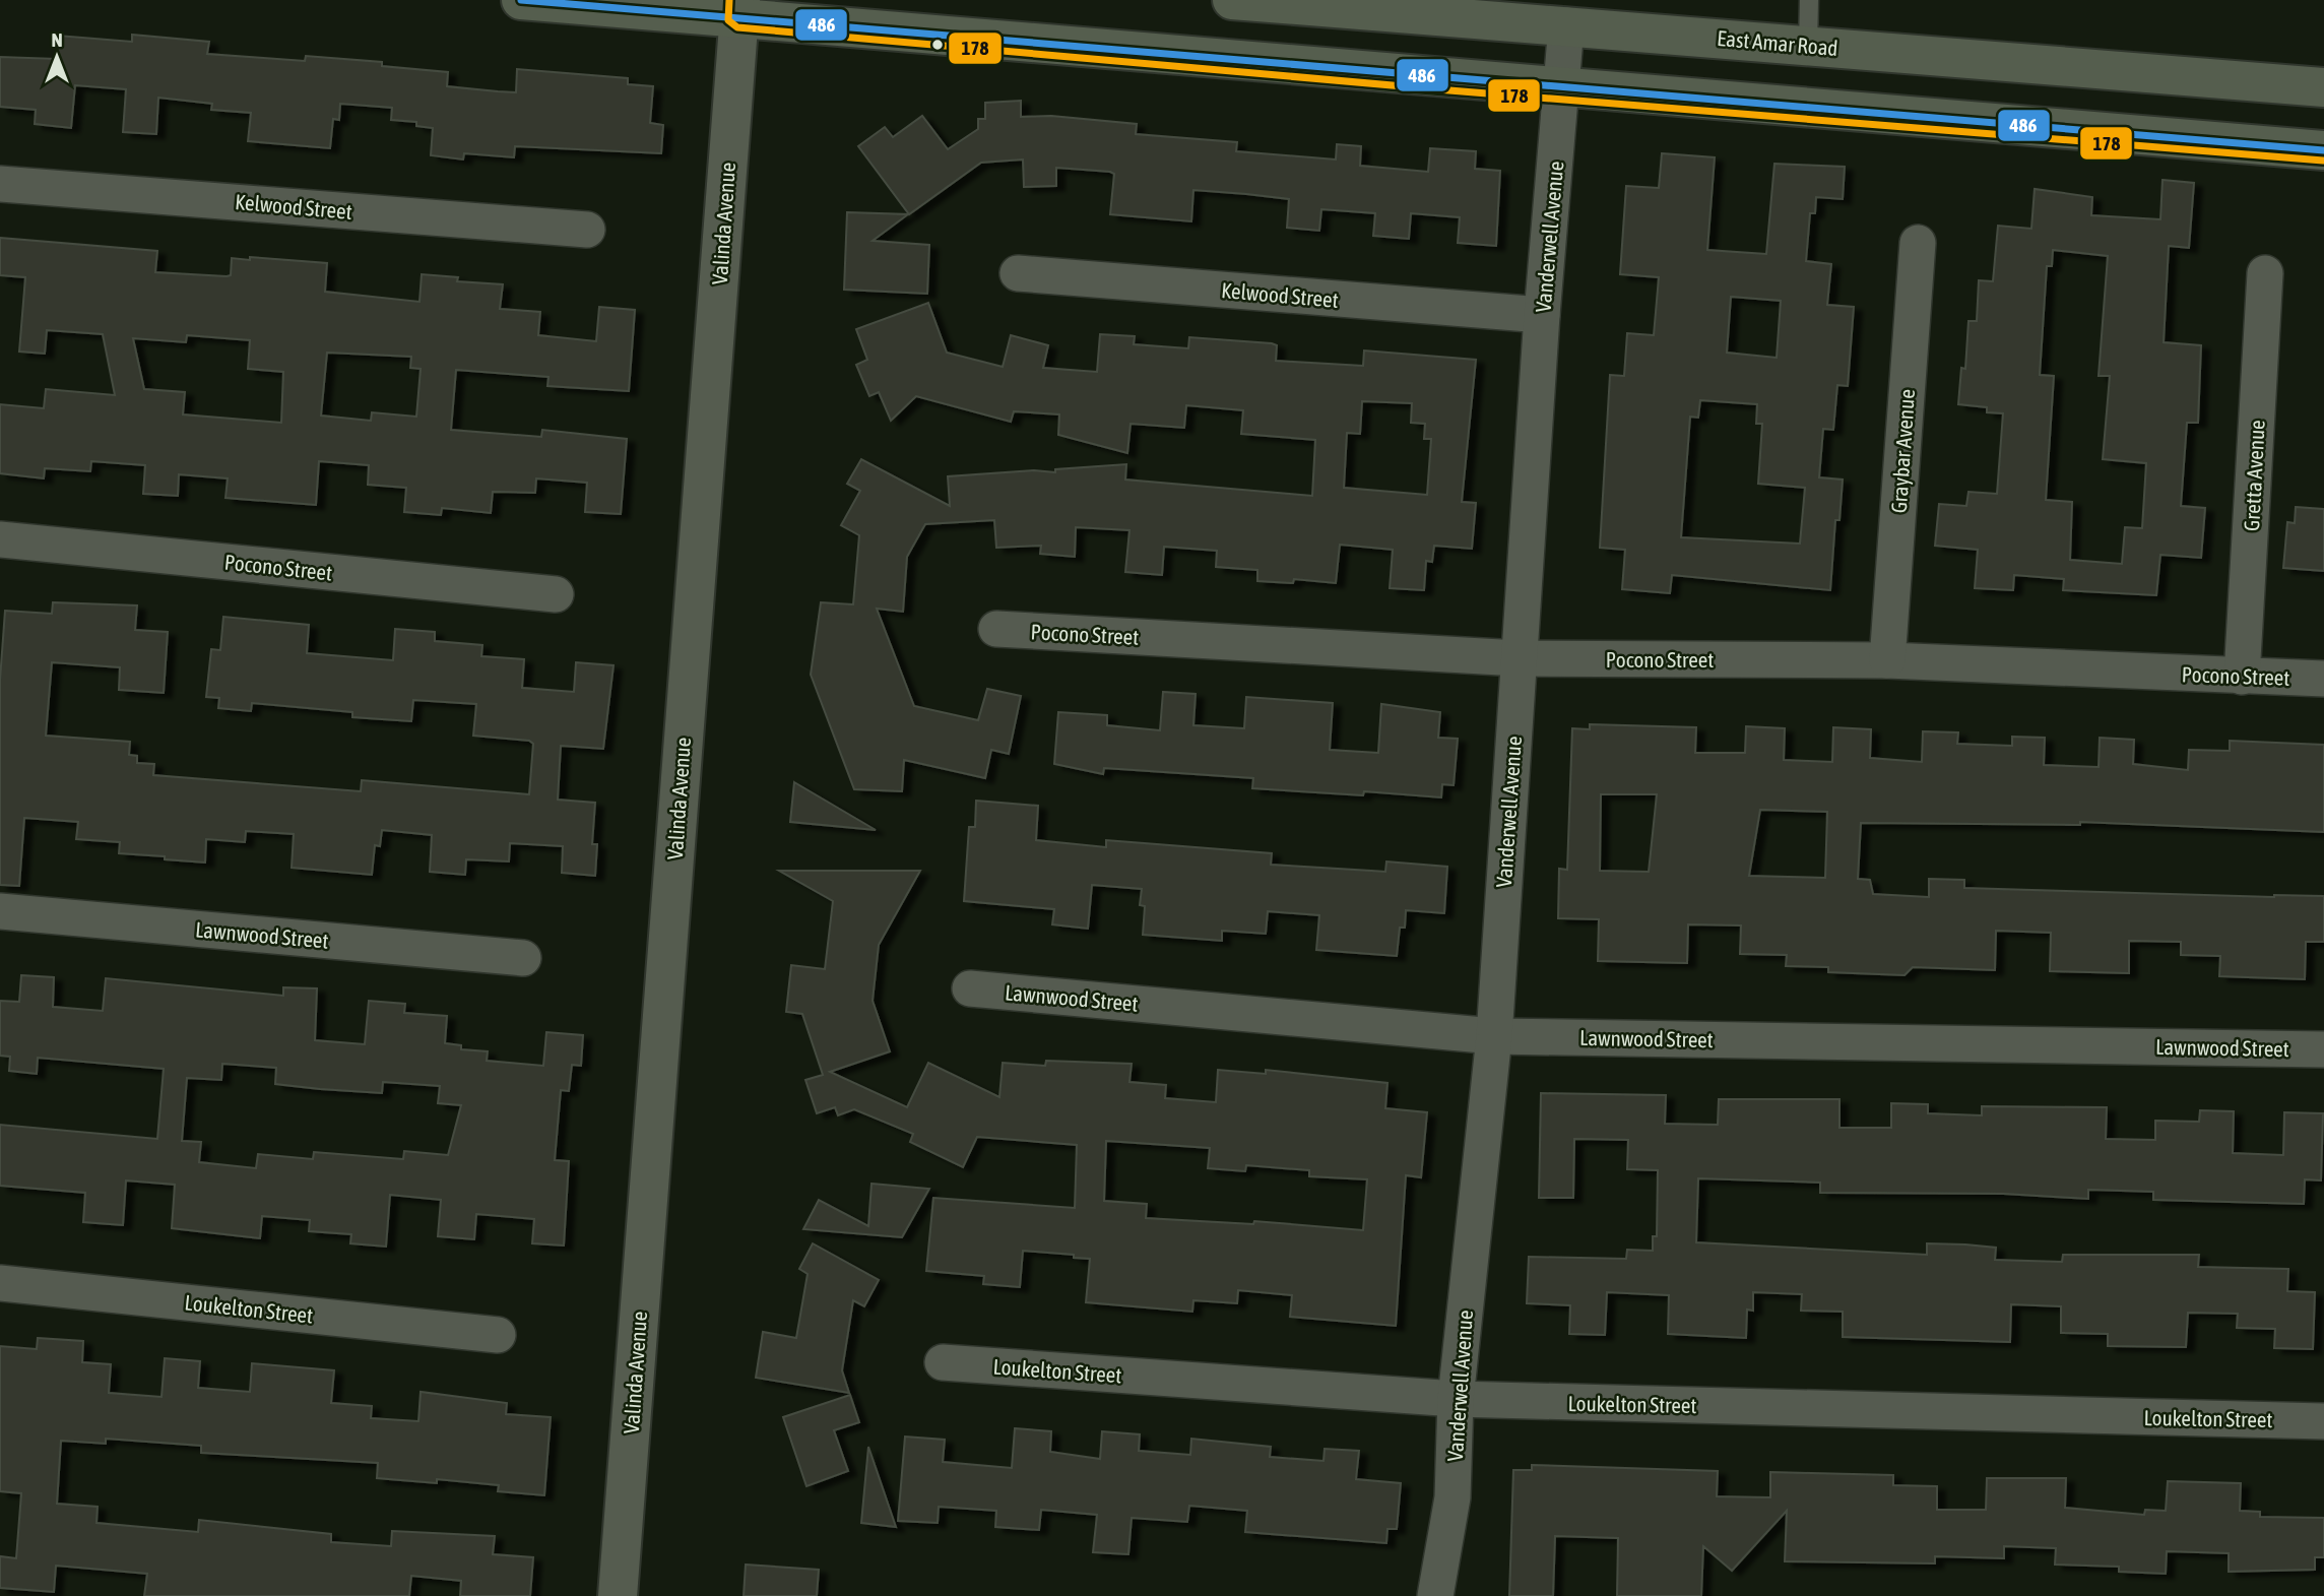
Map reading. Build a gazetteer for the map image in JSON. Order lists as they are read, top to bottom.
{
  "streets": {
    "main road": ["East Amar Road", "Valinda Avenue"],
    "street": [
      "Kelwood Street",
      "Vanderwell Avenue",
      "Graybar Avenue",
      "Gretta Avenue",
      "Pocono Street",
      "Lawnwood Street",
      "Loukelton Street"
    ]
  },
  "crossings": [
    ["East Amar Road", "Vanderwell Avenue"],
    ["Kelwood Street", "Vanderwell Avenue"],
    ["Vanderwell Avenue", "Pocono Street"],
    ["Vanderwell Avenue", "Lawnwood Street"],
    ["Vanderwell Avenue", "Loukelton Street"],
    ["Graybar Avenue", "Pocono Street"],
    ["Gretta Avenue", "Pocono Street"]
  ],
  "lines": ["transit line 486", "transit line 178"],
  "north": "top"
}
